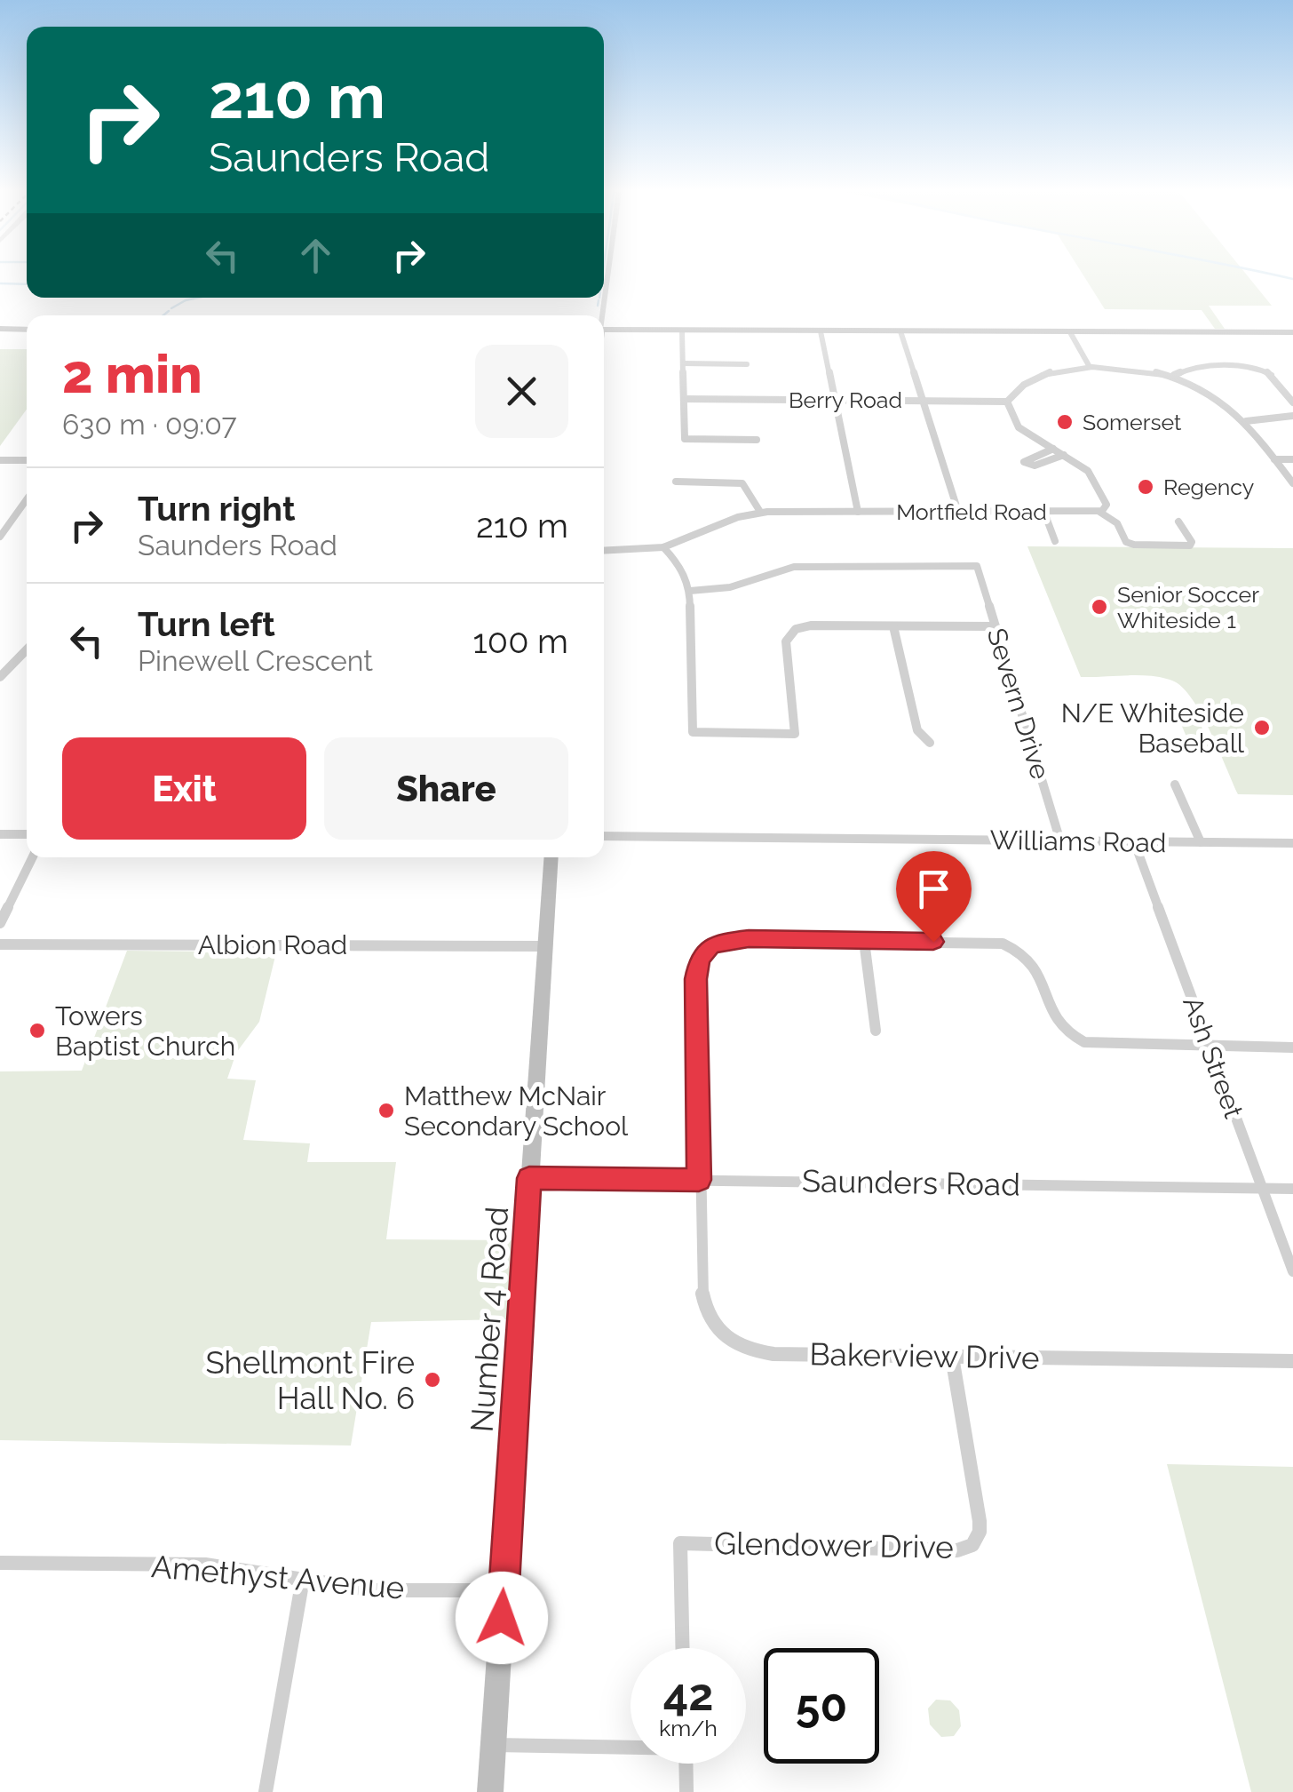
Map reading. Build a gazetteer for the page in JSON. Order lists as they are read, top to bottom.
{
  "streets": {
    "main road": ["Number 4 Road"],
    "street": [
      "Berry Road",
      "Mortfield Road",
      "Severn Drive",
      "Williams Road",
      "Albion Road",
      "Ash Street",
      "Saunders Road",
      "Bakerview Drive",
      "Glendower Drive",
      "Amethyst Avenue"
    ]
  },
  "crossings": [
    ["Severn Drive", "Williams Road"],
    ["Williams Road", "Ash Street"],
    ["Albion Road", "Number 4 Road"],
    ["Ash Street", "Saunders Road"],
    ["Saunders Road", "Number 4 Road"],
    ["Saunders Road", "Bakerview Drive"],
    ["Number 4 Road", "Amethyst Avenue"],
    ["Bakerview Drive", "Glendower Drive"]
  ],
  "places": [
    "Somerset",
    "Regency",
    "Senior Soccer Whiteside 1",
    "N/E Whiteside Baseball",
    "Towers Baptist Church",
    "Matthew McNair Secondary School",
    "Shellmont Fire Hall No. 6"
  ],
  "page": {
    "turn": ["210 m", "Saunders Road"],
    "heading": ["2 min", "630 m · 09:07"],
    "list": [
      {
        "name": "Turn right",
        "note": "Saunders Road",
        "value": "210 m"
      },
      {
        "name": "Turn left",
        "note": "Pinewell Crescent",
        "value": "100 m"
      }
    ],
    "buttons": ["Exit", "Share"],
    "speed": "42 km/h",
    "limit": "50"
  }
}
